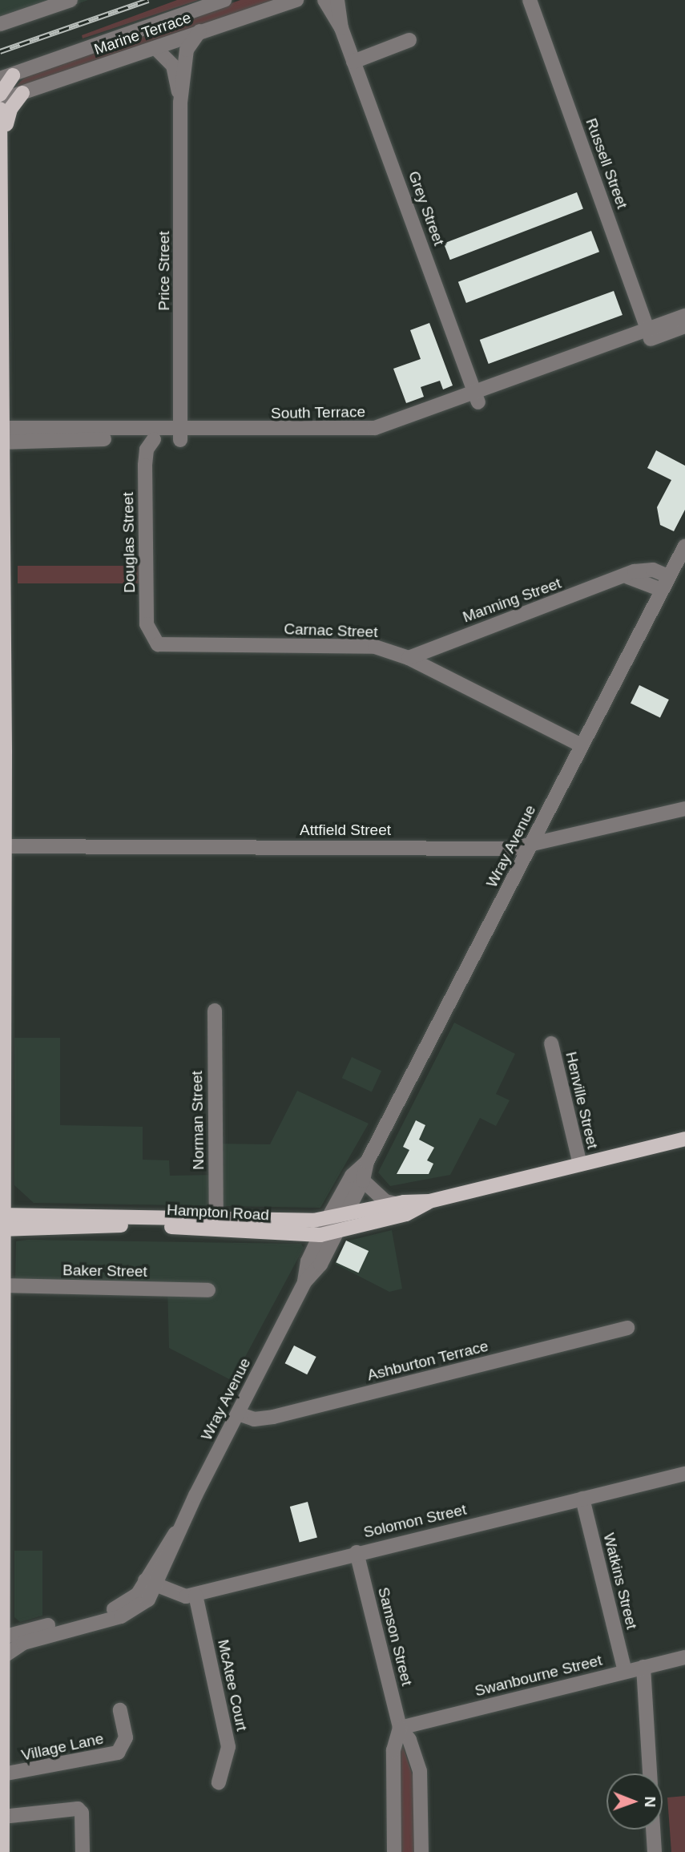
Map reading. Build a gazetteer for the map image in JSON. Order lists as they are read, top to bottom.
{
  "streets": {
    "main road": ["Hampton Road"],
    "street": [
      "Marine Terrace",
      "Russell Street",
      "Grey Street",
      "Price Street",
      "South Terrace",
      "Douglas Street",
      "Manning Street",
      "Carnac Street",
      "Attfield Street",
      "Wray Avenue",
      "Henville Street",
      "Norman Street",
      "Baker Street",
      "Ashburton Terrace",
      "Solomon Street",
      "Watkins Street",
      "Samson Street",
      "Swanbourne Street",
      "McAtee Court",
      "Village Lane"
    ]
  },
  "crossings": [
    ["Marine Terrace", "Price Street"],
    ["Russell Street", "South Terrace"],
    ["Grey Street", "South Terrace"],
    ["Price Street", "South Terrace"],
    ["South Terrace", "Douglas Street"],
    ["Douglas Street", "Carnac Street"],
    ["Manning Street", "Carnac Street"],
    ["Manning Street", "Wray Avenue"],
    ["Carnac Street", "Wray Avenue"],
    ["Attfield Street", "Wray Avenue"],
    ["Wray Avenue", "Hampton Road"],
    ["Wray Avenue", "Ashburton Terrace"],
    ["Wray Avenue", "Solomon Street"],
    ["Henville Street", "Hampton Road"],
    ["Norman Street", "Hampton Road"],
    ["Solomon Street", "Watkins Street"],
    ["Solomon Street", "Samson Street"],
    ["Solomon Street", "McAtee Court"],
    ["Watkins Street", "Swanbourne Street"],
    ["Samson Street", "Swanbourne Street"]
  ],
  "north": "right"
}
